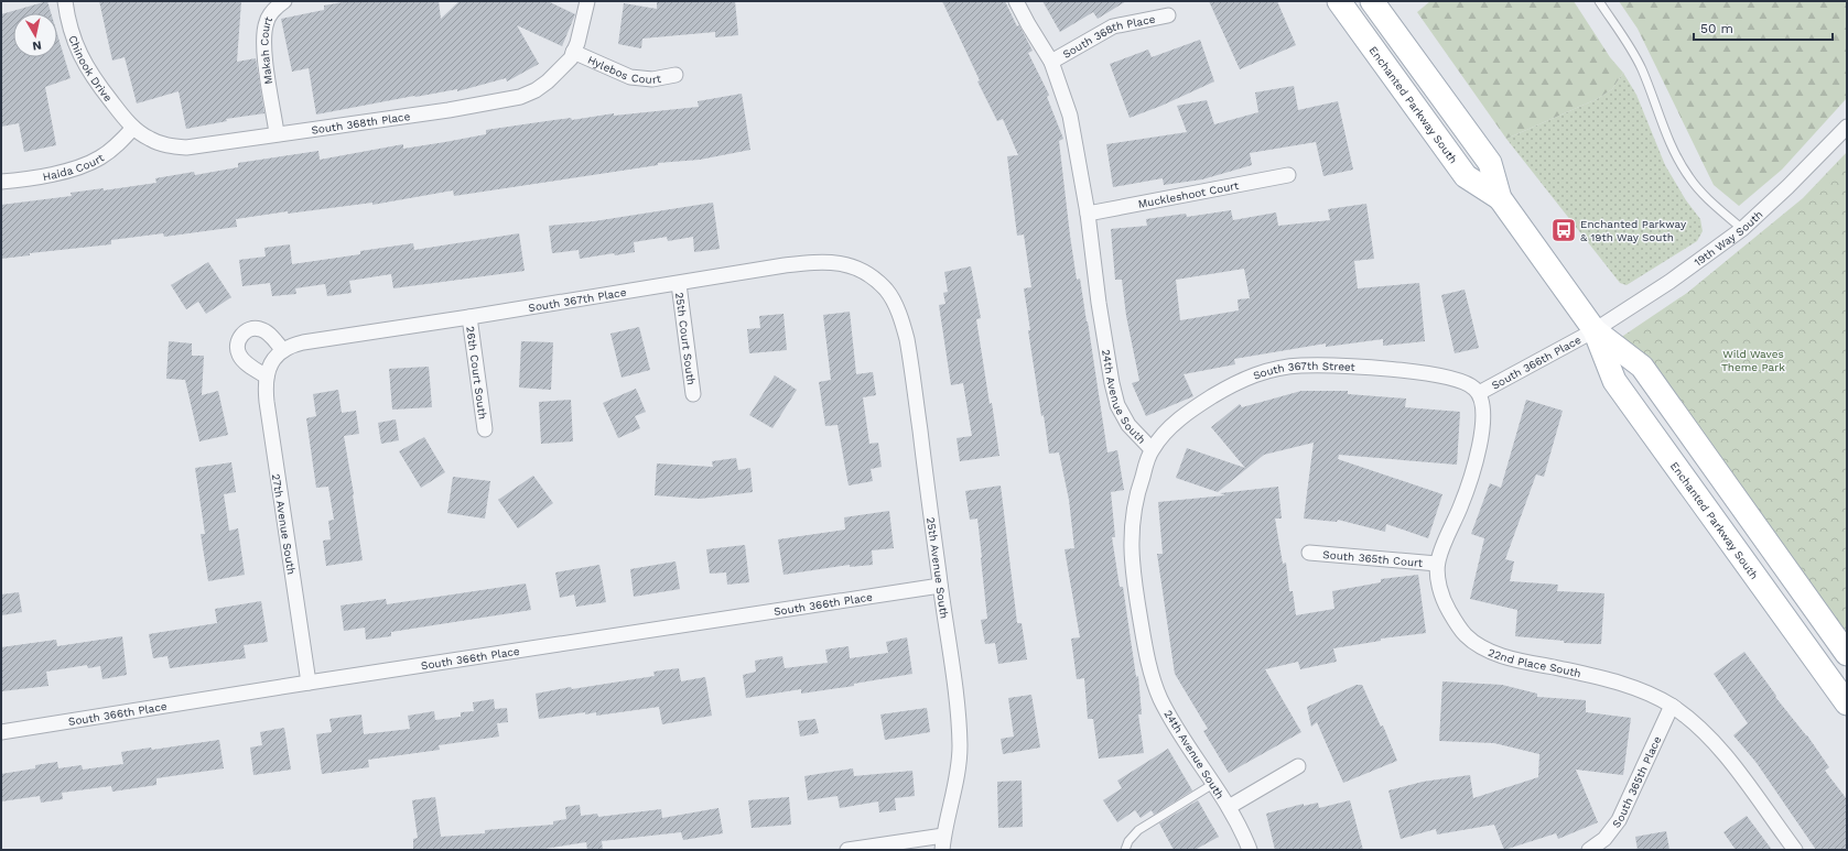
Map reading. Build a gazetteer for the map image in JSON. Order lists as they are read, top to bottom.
{
  "streets": {
    "main road": ["Enchanted Parkway South"],
    "street": [
      "South 368th Place",
      "Makah Court",
      "Hylebos Court",
      "Chinook Drive",
      "Haida Court",
      "Muckleshoot Court",
      "19th Way South",
      "South 367th Place",
      "25th Court South",
      "South 366th Place",
      "South 367th Street",
      "26th Court South",
      "24th Avenue South",
      "27th Avenue South",
      "South 365th Court",
      "25th Avenue South",
      "22nd Place South",
      "South 365th Place"
    ]
  },
  "crossings": [
    ["South 368th Place", "Makah Court"],
    ["South 368th Place", "Hylebos Court"],
    ["South 368th Place", "Chinook Drive"],
    ["South 368th Place", "Haida Court"],
    ["South 368th Place", "24th Avenue South"],
    ["Chinook Drive", "Haida Court"],
    ["Enchanted Parkway South", "19th Way South"],
    ["Enchanted Parkway South", "South 366th Place"],
    ["Muckleshoot Court", "24th Avenue South"],
    ["19th Way South", "South 366th Place"],
    ["South 367th Place", "25th Court South"],
    ["South 367th Place", "26th Court South"],
    ["South 367th Place", "27th Avenue South"],
    ["South 367th Place", "25th Avenue South"],
    ["South 366th Place", "South 367th Street"],
    ["South 366th Place", "27th Avenue South"],
    ["South 366th Place", "25th Avenue South"],
    ["South 367th Street", "24th Avenue South"],
    ["South 365th Court", "22nd Place South"],
    ["22nd Place South", "South 365th Place"]
  ],
  "parks": ["Wild Waves Theme Park"],
  "places": {
    "bus stop": ["Enchanted Parkway & 19th Way South"]
  },
  "scale_bar": "50 m",
  "north": "bottom"
}
